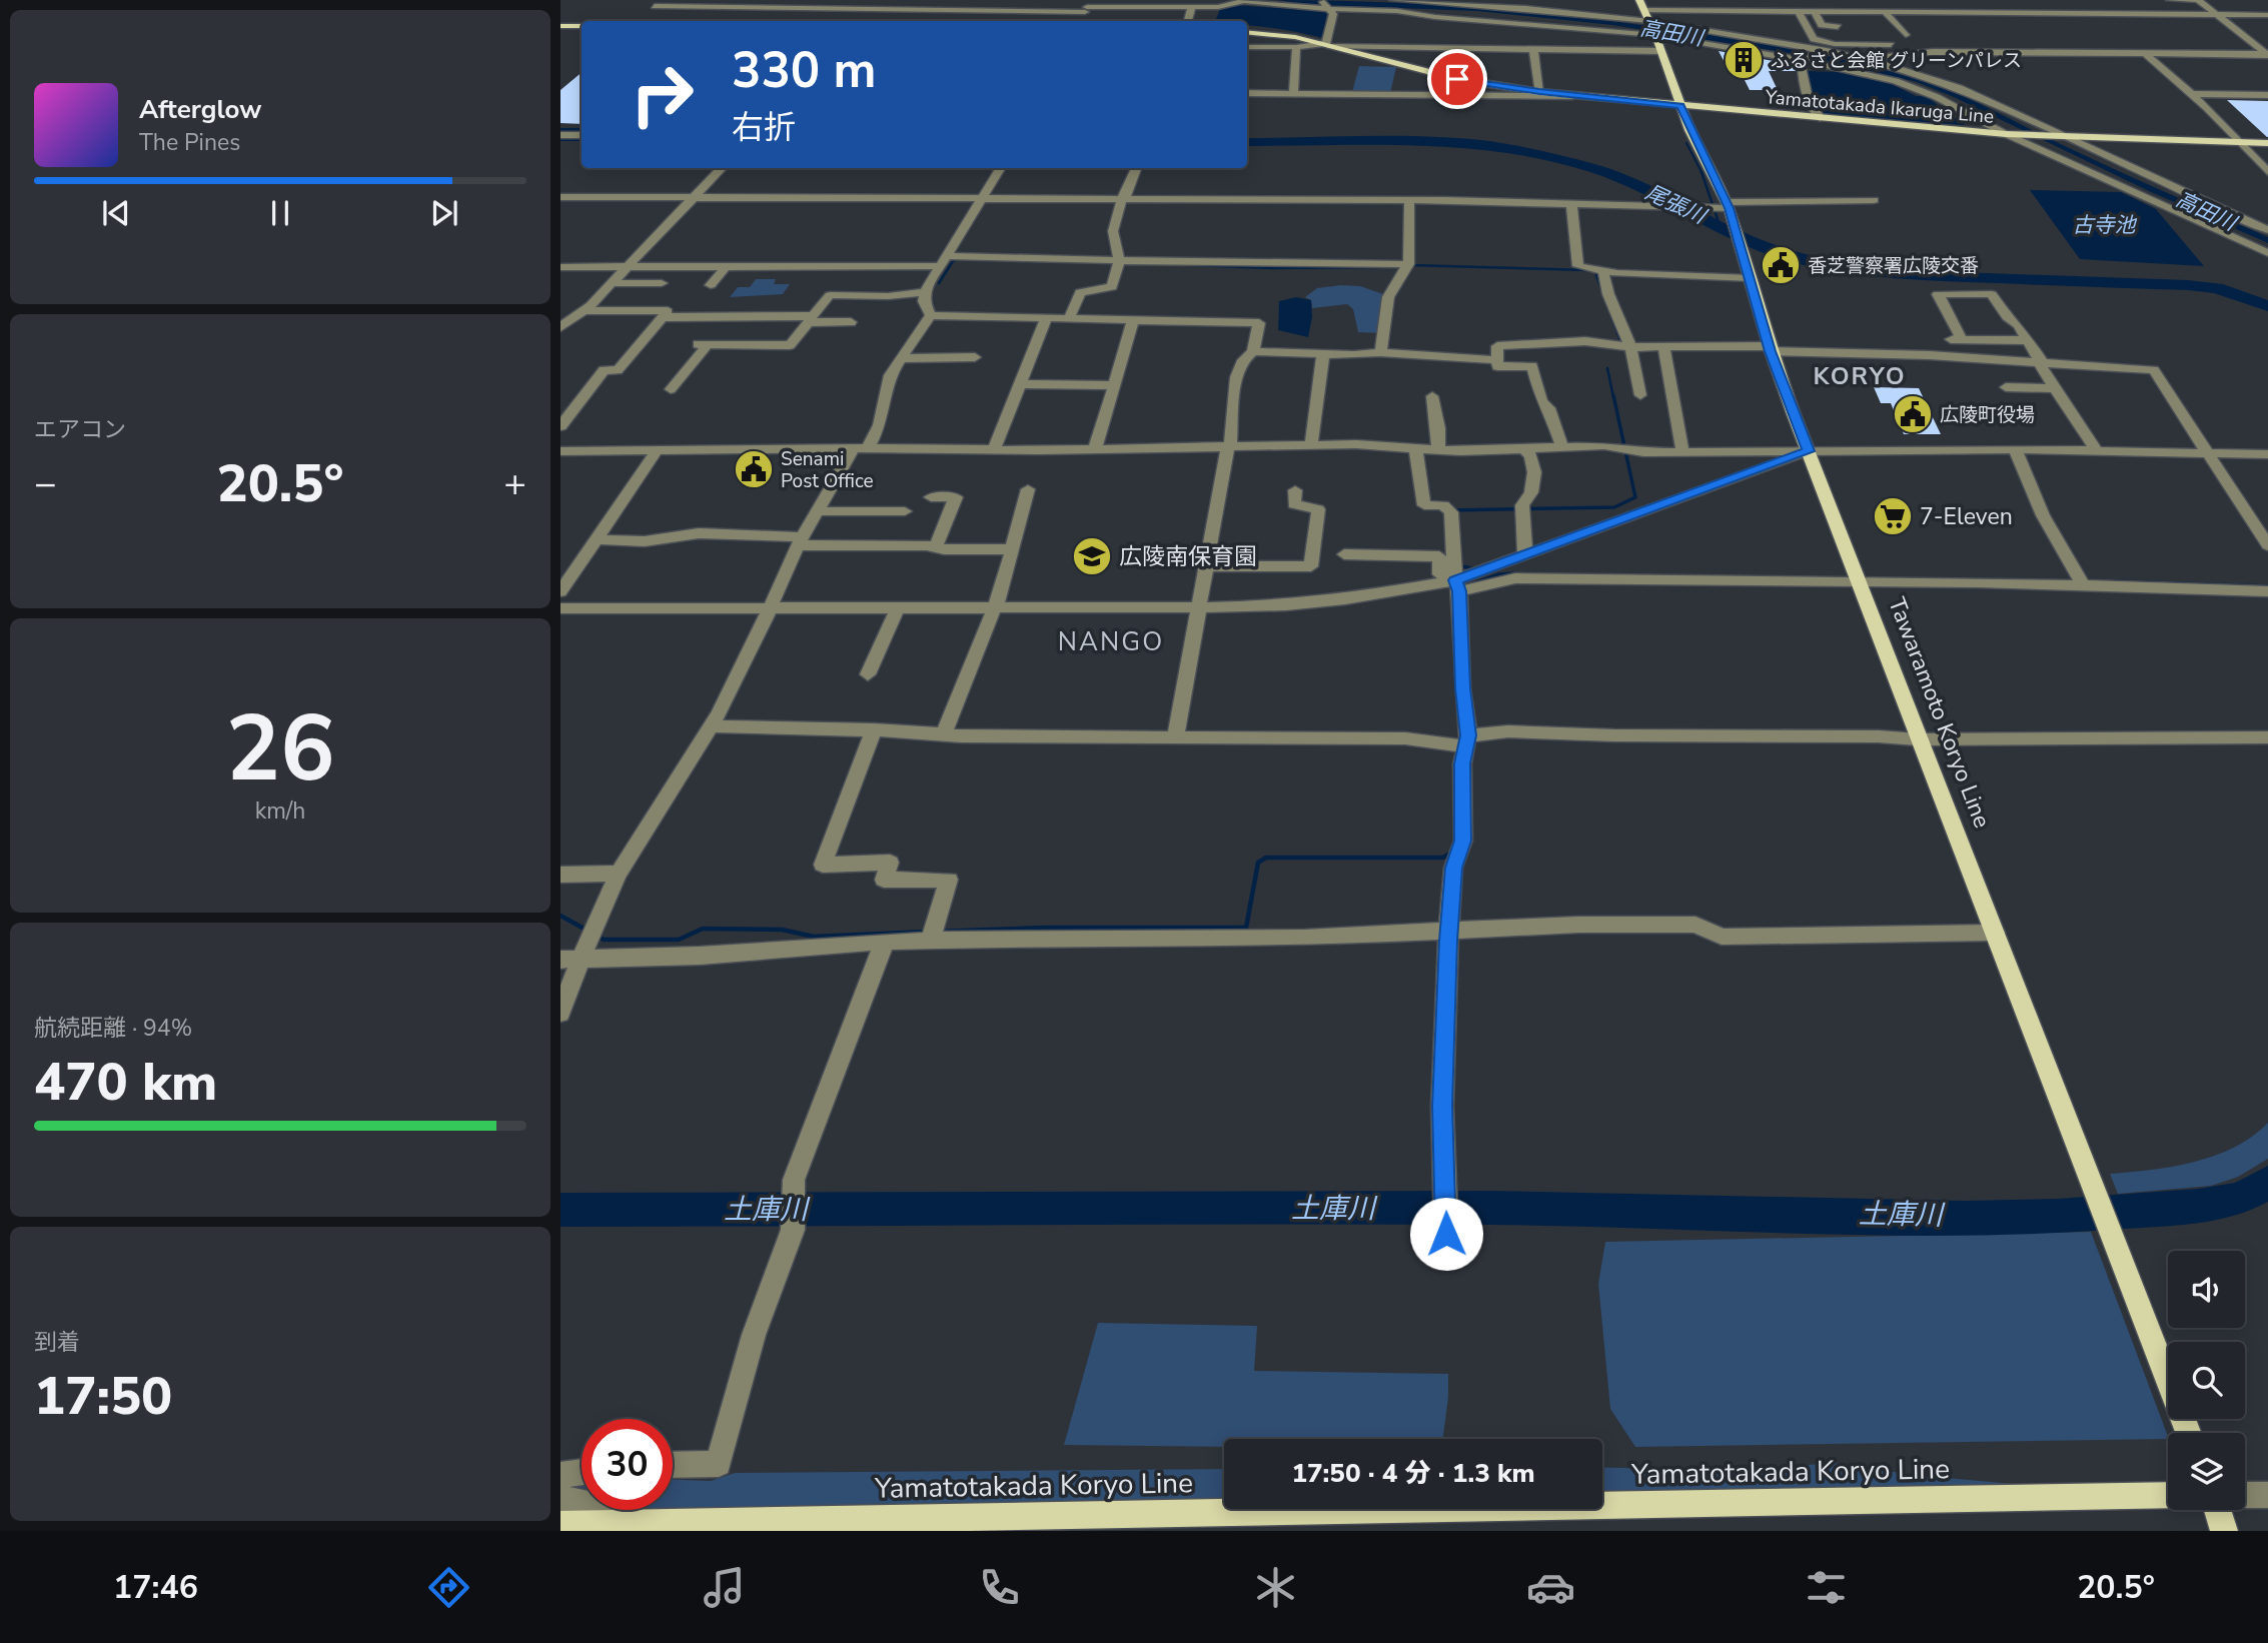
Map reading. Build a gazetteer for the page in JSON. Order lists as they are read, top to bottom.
{
  "streets": {
    "main road": ["Yamatotakada Ikaruga Line", "Tawaramoto Koryo Line", "Yamatotakada Koryo Line"]
  },
  "crossings": [
    ["Yamatotakada Ikaruga Line", "Tawaramoto Koryo Line"]
  ],
  "districts": ["KORYO", "NANGO"],
  "water": [
    "高田川",
    "尾張川",
    "古寺池",
    "土庫川"
  ],
  "places": {
    "building": ["ふるさと会館 グリーンパレス"],
    "public building": ["香芝警察署広陵交番", "広陵町役場", "Senami Post Office"],
    "supermarket": ["7-Eleven"],
    "school or university": ["広陵南保育園"]
  },
  "page": {
    "turn": ["330 m", "右折"],
    "song": ["Afterglow", "The Pines"],
    "tile": [
      "エアコン",
      ["26", "km/h"],
      ["航続距離 · 94%", "470 km"],
      ["到着", "17:50"]
    ],
    "heat": ["−", "20.5°", "+"],
    "limit": "30",
    "trip": "17:50 · 4 分 · 1.3 km",
    "tabs": ["17:46", "20.5°"]
  }
}
